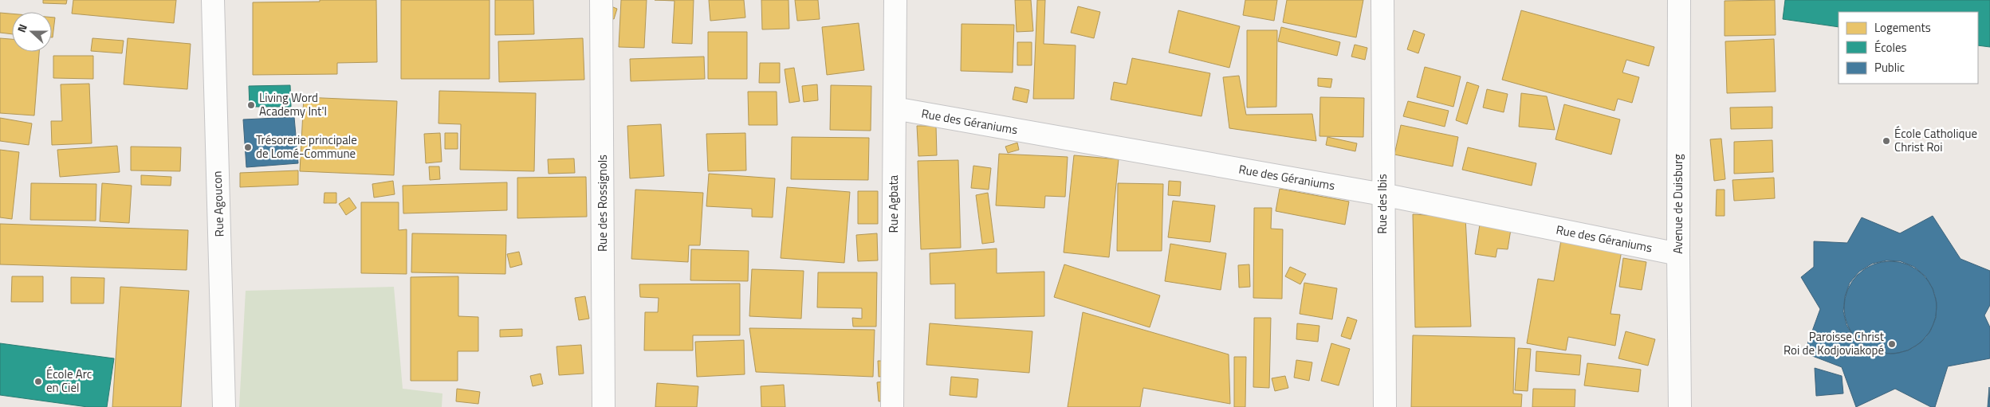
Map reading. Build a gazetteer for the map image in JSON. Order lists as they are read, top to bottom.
{
  "streets": {
    "street": [
      "Rue des Géraniums",
      "Rue des Rossignols",
      "Rue Agoucon",
      "Rue Agbata",
      "Rue des Ibis",
      "Avenue de Duisburg"
    ]
  },
  "crossings": [
    ["Rue des Géraniums", "Rue Agbata"],
    ["Rue des Géraniums", "Rue des Ibis"],
    ["Rue des Géraniums", "Avenue de Duisburg"]
  ],
  "places": [
    "Living Word Academy Int'l",
    "École Catholique Christ Roi",
    "Trésorerie principale de Lomé-Commune",
    "Paroisse Christ Roi de Kodjoviakopé",
    "École Arc en Ciel"
  ],
  "legend": ["Logements", "Écoles", "Public"],
  "north": "left"
}
